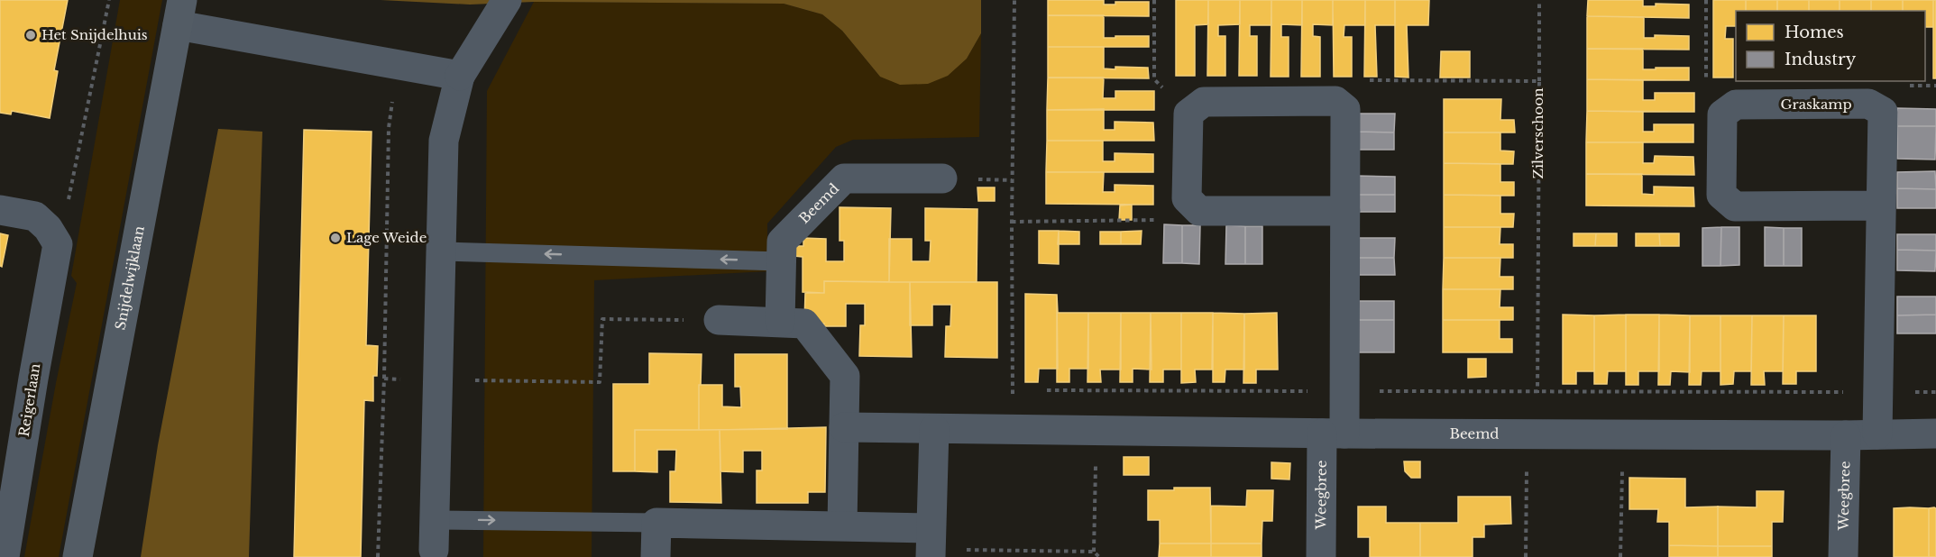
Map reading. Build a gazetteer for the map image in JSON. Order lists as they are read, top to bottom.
{
  "streets": {
    "street": [
      "Graskamp",
      "Beemd",
      "Snijdelwijklaan",
      "Reigerlaan",
      "Weegbree"
    ],
    "path": ["Zilverschoon"]
  },
  "crossings": [
    ["Graskamp", "Beemd"],
    ["Beemd", "Weegbree"]
  ],
  "places": ["Het Snijdelhuis", "Lage Weide"],
  "legend": ["Homes", "Industry"]
}
